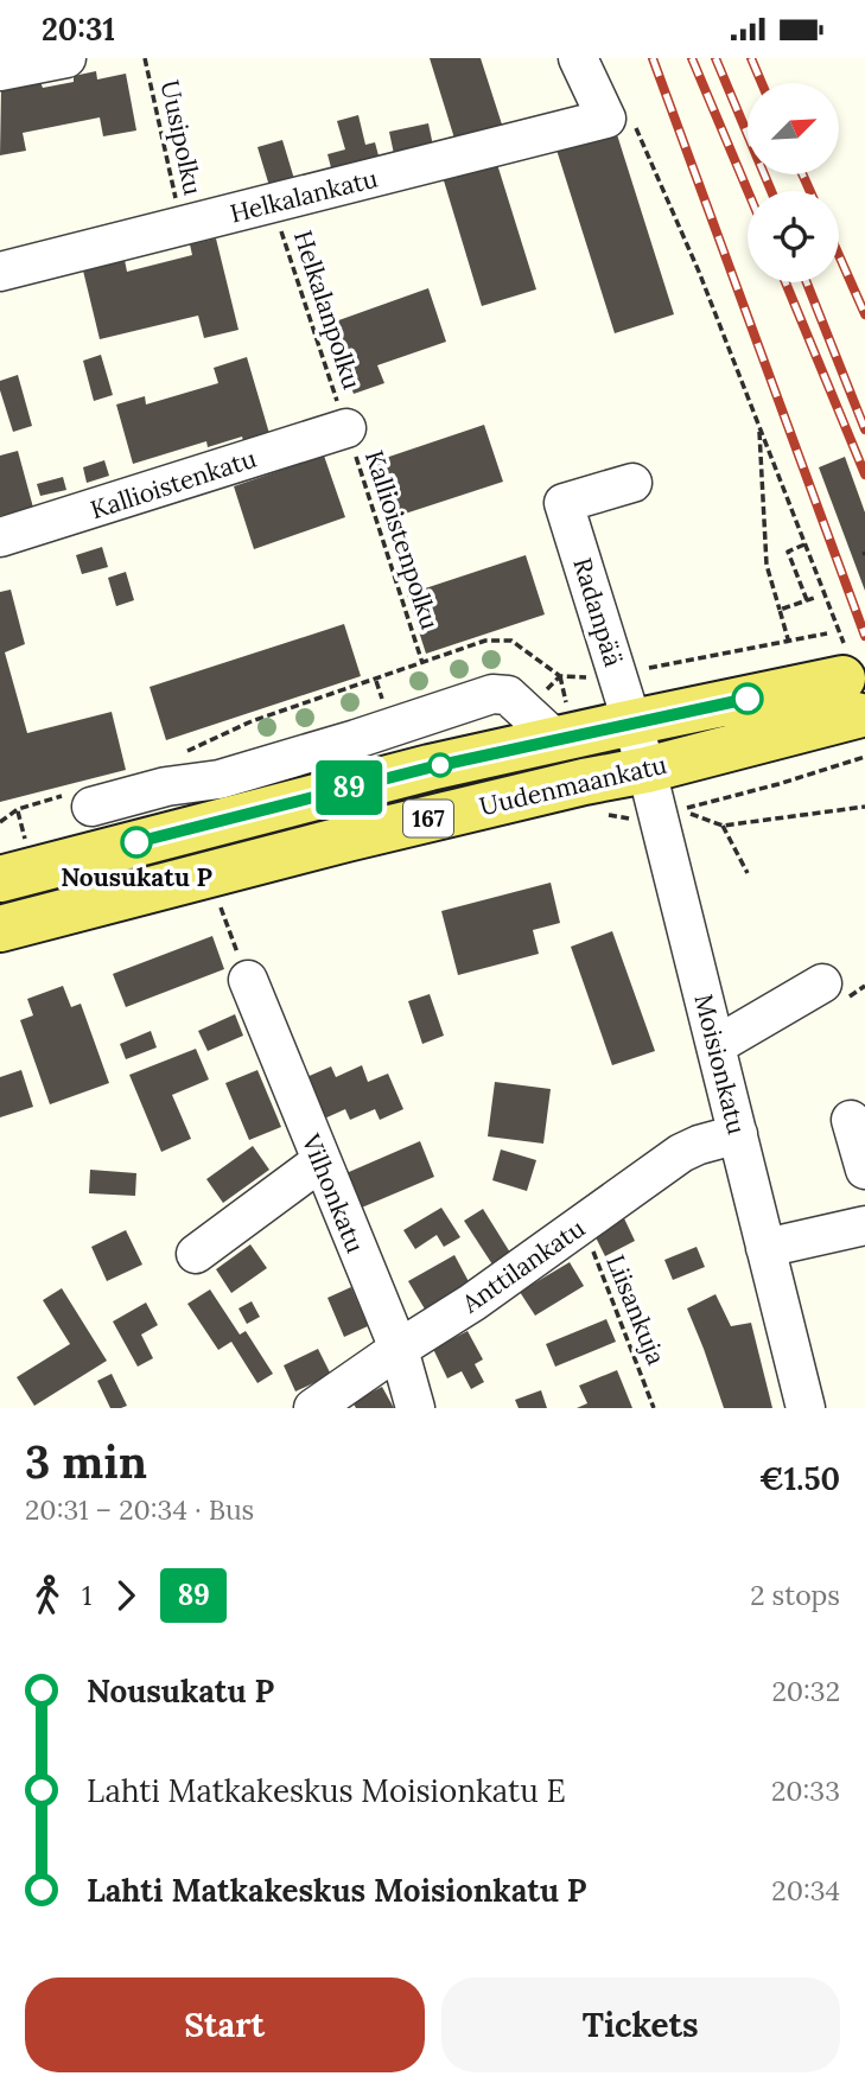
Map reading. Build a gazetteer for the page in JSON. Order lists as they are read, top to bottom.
{
  "streets": {
    "main road": ["Uudenmaankatu", "167"],
    "street": [
      "Helkalankatu",
      "Kallioistenkatu",
      "Radanpää",
      "Moisionkatu",
      "Vilhonkatu",
      "Anttilankatu"
    ],
    "path": [
      "Uusipolku",
      "Helkalanpolku",
      "Kallioistenpolku",
      "Liisankuja"
    ]
  },
  "crossings": [
    ["Uusipolku", "Helkalankatu"],
    ["Helkalankatu", "Helkalanpolku"],
    ["Helkalanpolku", "Kallioistenkatu"],
    ["Helkalanpolku", "Kallioistenpolku"],
    ["Kallioistenkatu", "Kallioistenpolku"],
    ["Radanpää", "Uudenmaankatu"],
    ["Radanpää", "Moisionkatu"],
    ["Uudenmaankatu", "Moisionkatu"],
    ["Moisionkatu", "Anttilankatu"],
    ["Vilhonkatu", "Anttilankatu"],
    ["Anttilankatu", "Liisankuja"]
  ],
  "places": ["Nousukatu P"],
  "lines": ["bus line 89"],
  "north": "top right",
  "page": {
    "status": "20:31",
    "on_map": "89",
    "heading": ["3 min", "20:31 – 20:34 · Bus", "€1.50"],
    "legs": ["1", "89", "2 stops"],
    "list": [
      {
        "name": "Nousukatu P",
        "value": "20:32"
      },
      {
        "name": "Lahti Matkakeskus Moisionkatu E",
        "value": "20:33"
      },
      {
        "name": "Lahti Matkakeskus Moisionkatu P",
        "value": "20:34"
      }
    ],
    "buttons": ["Start", "Tickets"]
  }
}
